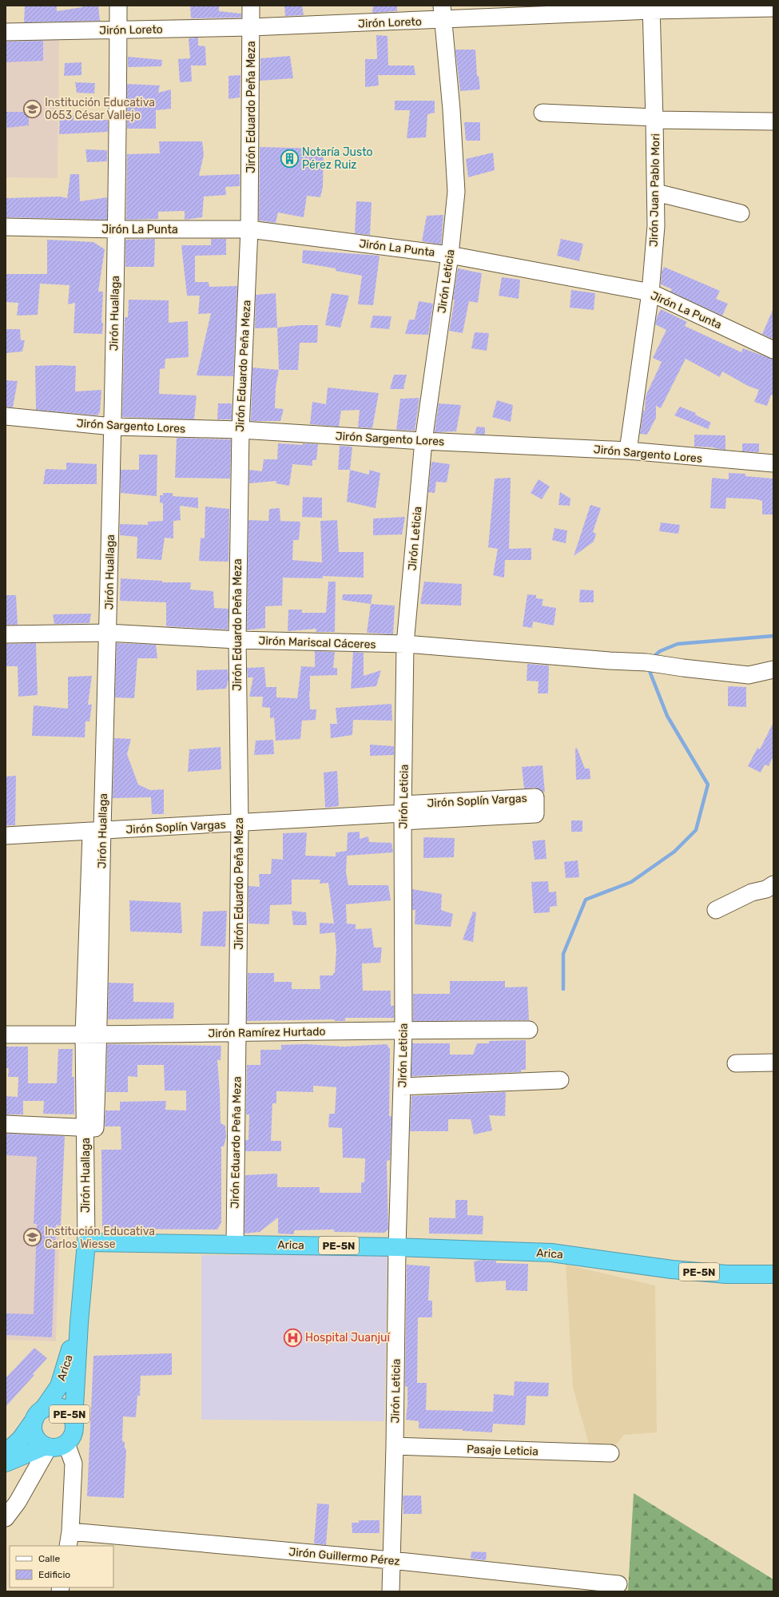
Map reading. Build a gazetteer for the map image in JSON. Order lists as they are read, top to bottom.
{
  "streets": {
    "highway": ["Arica", "PE-5N"],
    "street": [
      "Jirón Loreto",
      "Jirón Eduardo Peña Meza",
      "Jirón Juan Pablo Mori",
      "Jirón La Punta",
      "Jirón Leticia",
      "Jirón Huallaga",
      "Jirón Sargento Lores",
      "Jirón Mariscal Cáceres",
      "Jirón Soplín Vargas",
      "Jirón Ramírez Hurtado",
      "Pasaje Leticia",
      "Jirón Guillermo Pérez"
    ]
  },
  "crossings": [
    ["Jirón Loreto", "Jirón Eduardo Peña Meza"],
    ["Jirón Loreto", "Jirón Juan Pablo Mori"],
    ["Jirón Loreto", "Jirón Leticia"],
    ["Jirón Loreto", "Jirón Huallaga"],
    ["Jirón Eduardo Peña Meza", "Jirón La Punta"],
    ["Jirón Eduardo Peña Meza", "Jirón Sargento Lores"],
    ["Jirón Eduardo Peña Meza", "Jirón Mariscal Cáceres"],
    ["Jirón Eduardo Peña Meza", "Jirón Soplín Vargas"],
    ["Jirón Eduardo Peña Meza", "Jirón Ramírez Hurtado"],
    ["Jirón Eduardo Peña Meza", "Arica"],
    ["Jirón Juan Pablo Mori", "Jirón La Punta"],
    ["Jirón Juan Pablo Mori", "Jirón Sargento Lores"],
    ["Jirón La Punta", "Jirón Leticia"],
    ["Jirón La Punta", "Jirón Huallaga"],
    ["Jirón Leticia", "Jirón Sargento Lores"],
    ["Jirón Leticia", "Jirón Mariscal Cáceres"],
    ["Jirón Leticia", "Jirón Soplín Vargas"],
    ["Jirón Leticia", "Jirón Ramírez Hurtado"],
    ["Jirón Leticia", "Arica"],
    ["Jirón Leticia", "Pasaje Leticia"],
    ["Jirón Leticia", "Jirón Guillermo Pérez"],
    ["Jirón Huallaga", "Jirón Sargento Lores"],
    ["Jirón Huallaga", "Jirón Mariscal Cáceres"],
    ["Jirón Huallaga", "Jirón Soplín Vargas"],
    ["Jirón Huallaga", "Jirón Ramírez Hurtado"],
    ["Jirón Huallaga", "Arica"],
    ["Arica", "PE-5N"]
  ],
  "places": {
    "school or university": ["Institución Educativa 0653 César Vallejo", "Institución Educativa Carlos Wiesse"],
    "building": ["Notaría Justo Pérez Ruiz"],
    "hospital": ["Hospital Juanjuí"]
  },
  "legend": ["Calle", "Edificio"]
}
